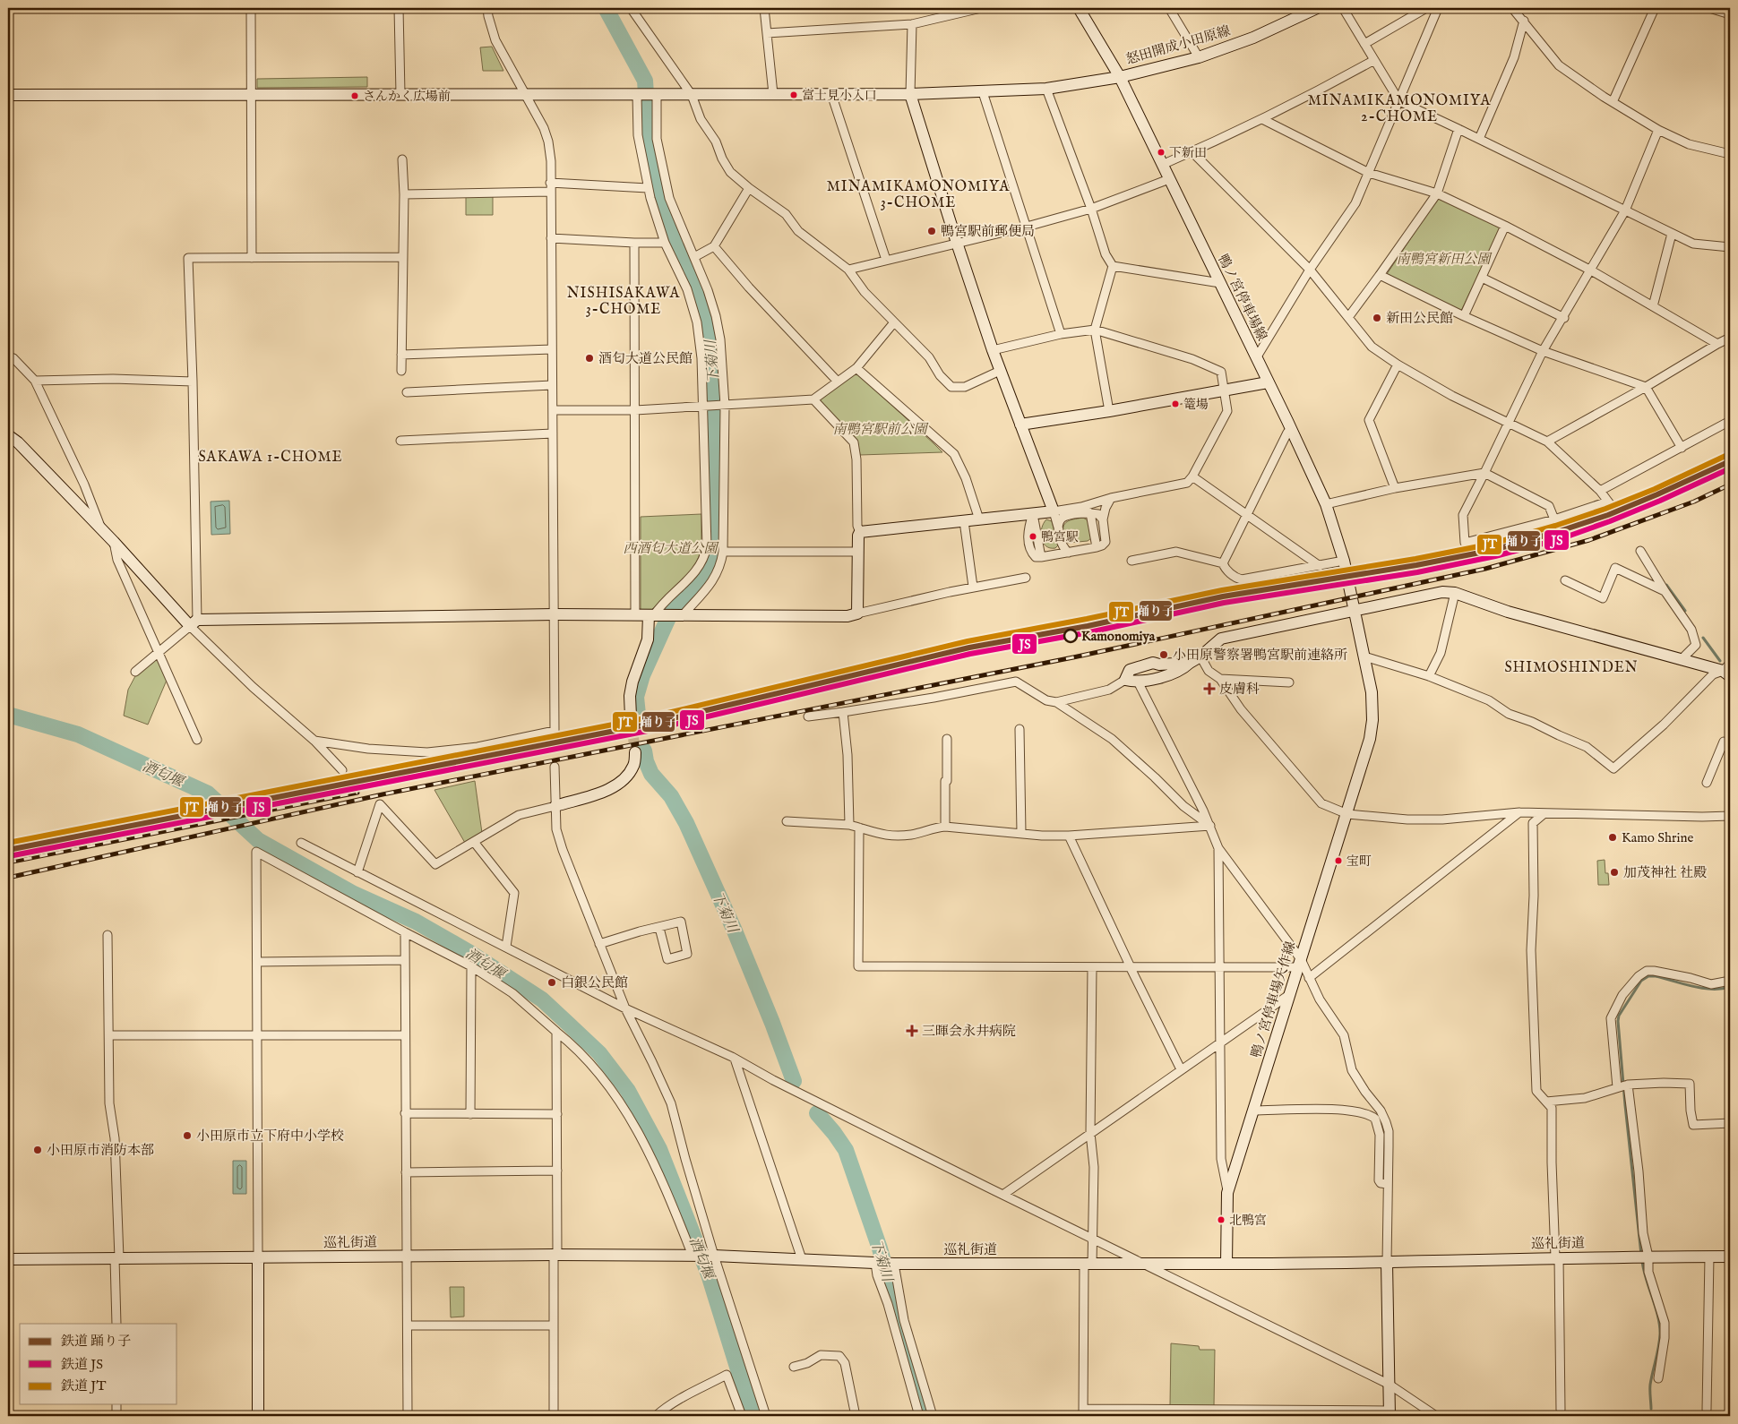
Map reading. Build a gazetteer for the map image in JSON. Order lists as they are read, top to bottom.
{
  "streets": {
    "street": [
      "怒田開成小田原線",
      "鴨ノ宮停車場線",
      "鴨ノ宮停車場矢作線",
      "巡礼街道"
    ]
  },
  "crossings": [
    ["怒田開成小田原線", "鴨ノ宮停車場線"],
    ["鴨ノ宮停車場線", "鴨ノ宮停車場矢作線"],
    ["鴨ノ宮停車場矢作線", "巡礼街道"]
  ],
  "districts": [
    "MINAMIKAMONOMIYA 2-CHOME",
    "MINAMIKAMONOMIYA 3-CHOME",
    "NISHISAKAWA 3-CHOME",
    "SAKAWA 1-CHOME",
    "SHIMOSHINDEN"
  ],
  "water": ["下菊川", "酒匂堰"],
  "parks": ["南鴨宮新田公園", "南鴨宮駅前公園", "西酒匂大道公園"],
  "places": {
    "other": [
      "富士見小入口",
      "さんかく広場前",
      "下新田",
      "鴨宮駅前郵便局",
      "新田公民館",
      "酒匂大道公民館",
      "篭場",
      "鴨宮駅",
      "Kamonomiya",
      "小田原警察署鴨宮駅前連絡所",
      "Kamo Shrine",
      "宝町",
      "加茂神社 社殿",
      "白銀公民館",
      "小田原市立下府中小学校",
      "小田原市消防本部",
      "北鴨宮"
    ],
    "health": ["皮膚科", "三暉会永井病院"]
  },
  "lines": ["rail line JT", "rail line 踊り子", "rail line JS"],
  "legend": ["鉄道 踊り子", "鉄道 JS", "鉄道 JT"]
}
